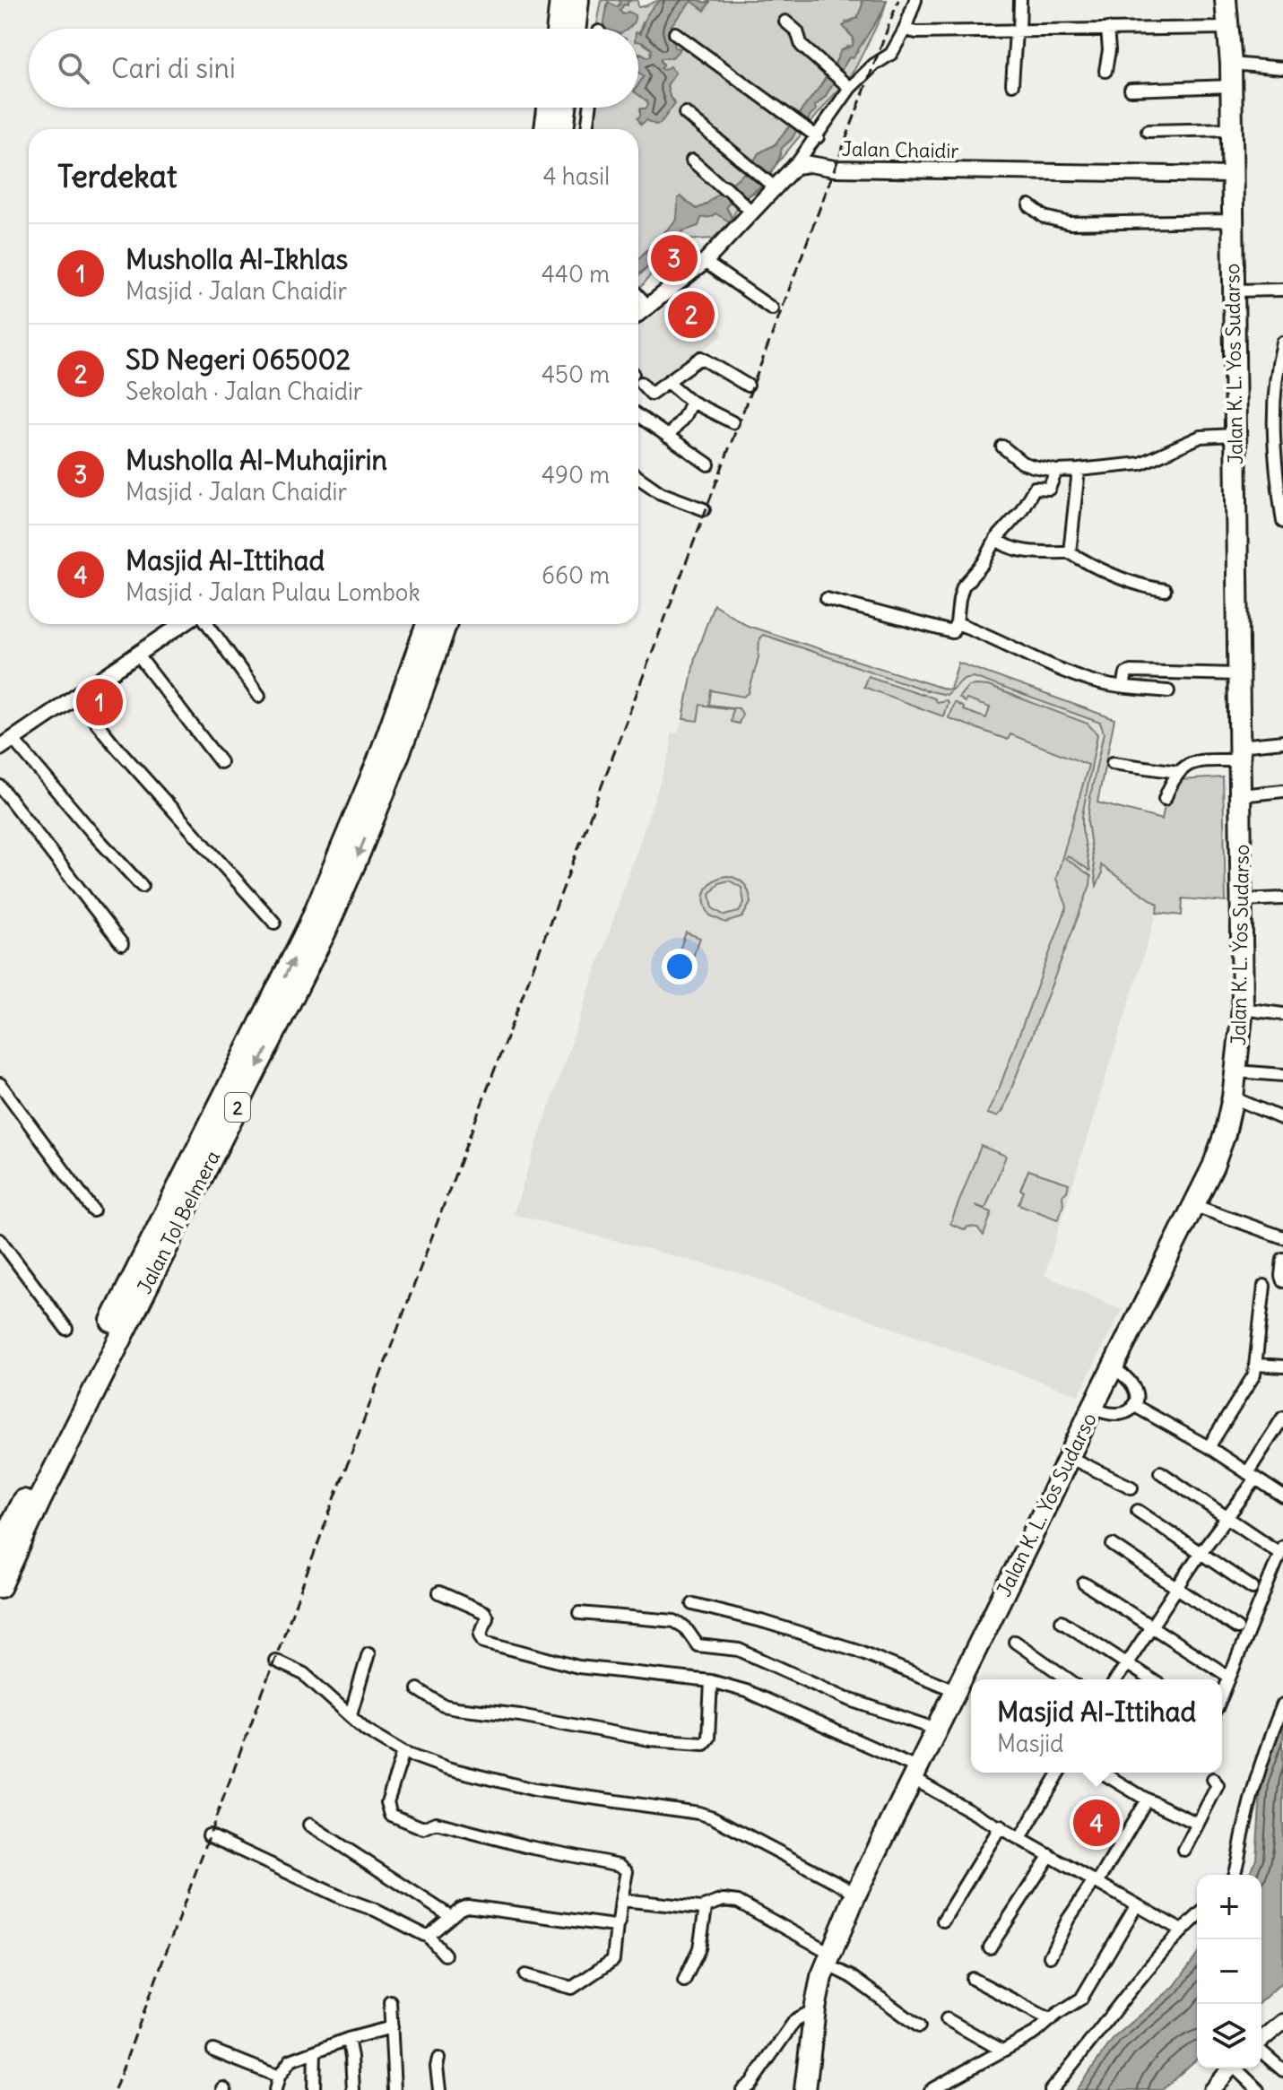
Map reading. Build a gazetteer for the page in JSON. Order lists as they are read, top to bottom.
{
  "streets": {
    "highway": ["Jalan K. L. Yos Sudarso", "2", "Jalan Tol Belmera"],
    "street": ["Jalan Chaidir"]
  },
  "crossings": [
    ["Jalan Chaidir", "Jalan K. L. Yos Sudarso"]
  ],
  "page": {
    "search": "Cari di sini",
    "heading": ["Terdekat", "4 hasil"],
    "list": [
      {
        "mark": "1",
        "name": "Musholla Al-Ikhlas",
        "note": "Masjid · Jalan Chaidir",
        "value": "440 m"
      },
      {
        "mark": "2",
        "name": "SD Negeri 065002",
        "note": "Sekolah · Jalan Chaidir",
        "value": "450 m"
      },
      {
        "mark": "3",
        "name": "Musholla Al-Muhajirin",
        "note": "Masjid · Jalan Chaidir",
        "value": "490 m"
      },
      {
        "mark": "4",
        "name": "Masjid Al-Ittihad",
        "note": "Masjid · Jalan Pulau Lombok",
        "value": "660 m"
      }
    ],
    "pins": [
      "3",
      "2",
      "1",
      "4"
    ],
    "popup": ["Masjid Al-Ittihad", "Masjid"],
    "map_buttons": ["+", "−"]
  }
}
